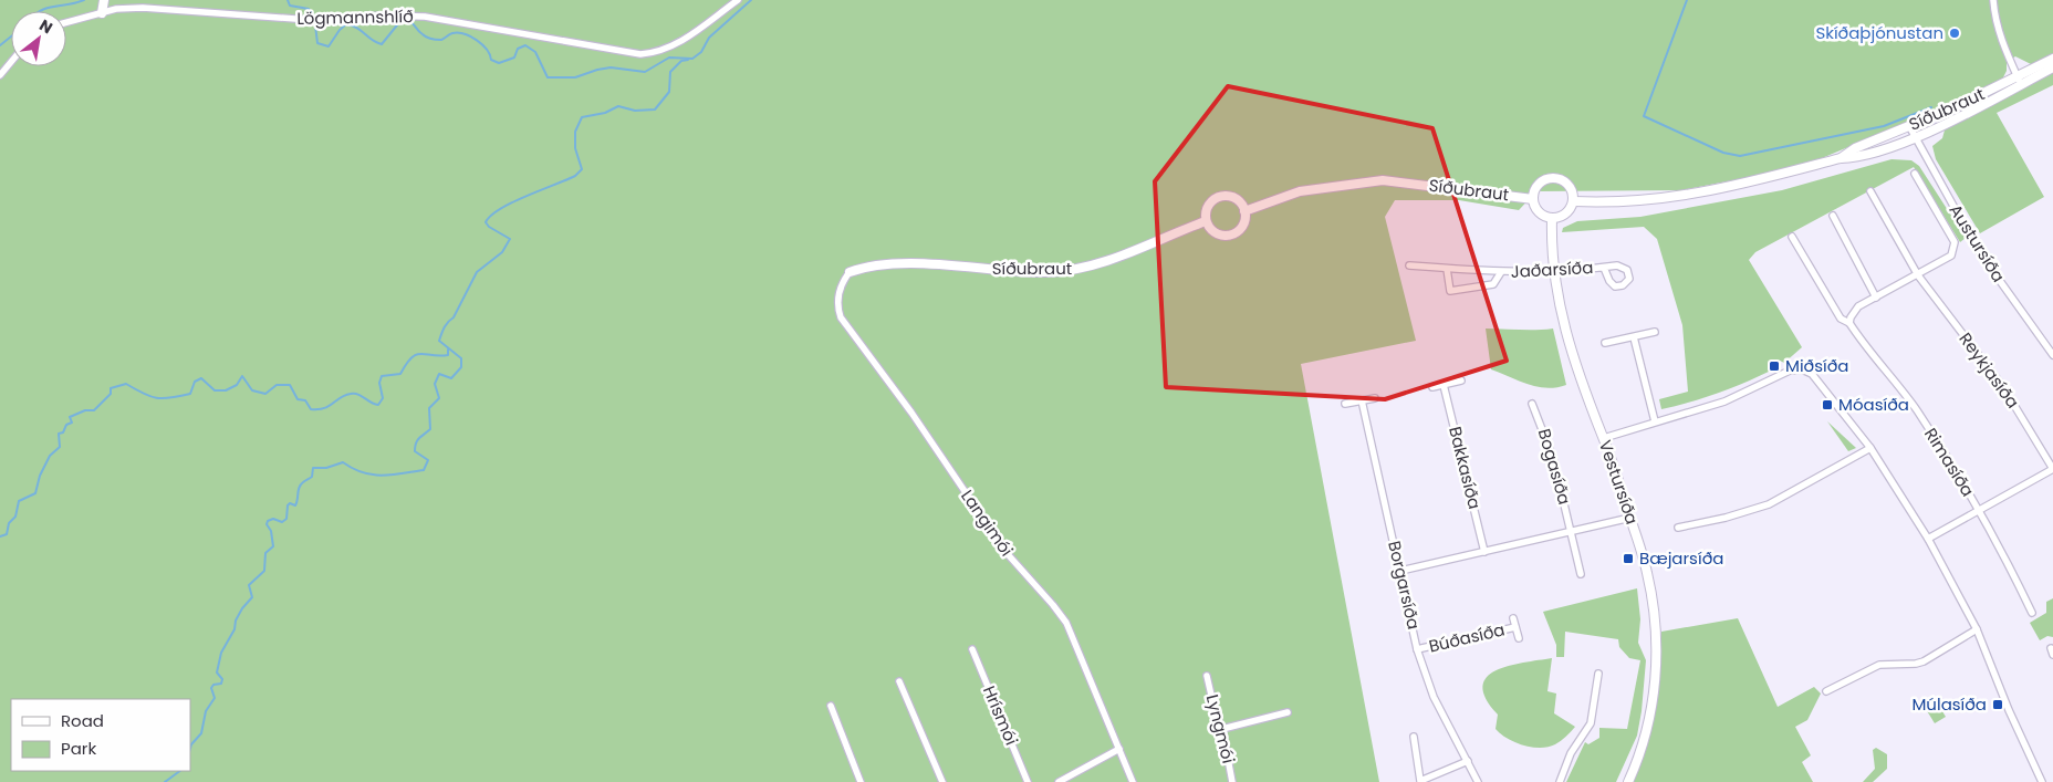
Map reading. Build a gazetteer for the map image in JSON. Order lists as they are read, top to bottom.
{
  "streets": {
    "street": [
      "Lögmannshlíð",
      "Síðubraut",
      "Austursíða",
      "Jaðarsíða",
      "Reykjasíða",
      "Rimasíða",
      "Bogasíða",
      "Bakkasíða",
      "Vestursíða",
      "Langimói",
      "Borgarsíða",
      "Búðasíða",
      "Hrísmói",
      "Lyngmói"
    ]
  },
  "crossings": [
    ["Síðubraut", "Austursíða"],
    ["Síðubraut", "Vestursíða"],
    ["Síðubraut", "Langimói"],
    ["Jaðarsíða", "Vestursíða"],
    ["Borgarsíða", "Búðasíða"]
  ],
  "places": {
    "other": ["Skíðaþjónustan"],
    "transit": [
      "Miðsíða",
      "Móasíða",
      "Bæjarsíða",
      "Múlasíða"
    ]
  },
  "legend": ["Road", "Park"],
  "north": "top right"
}
